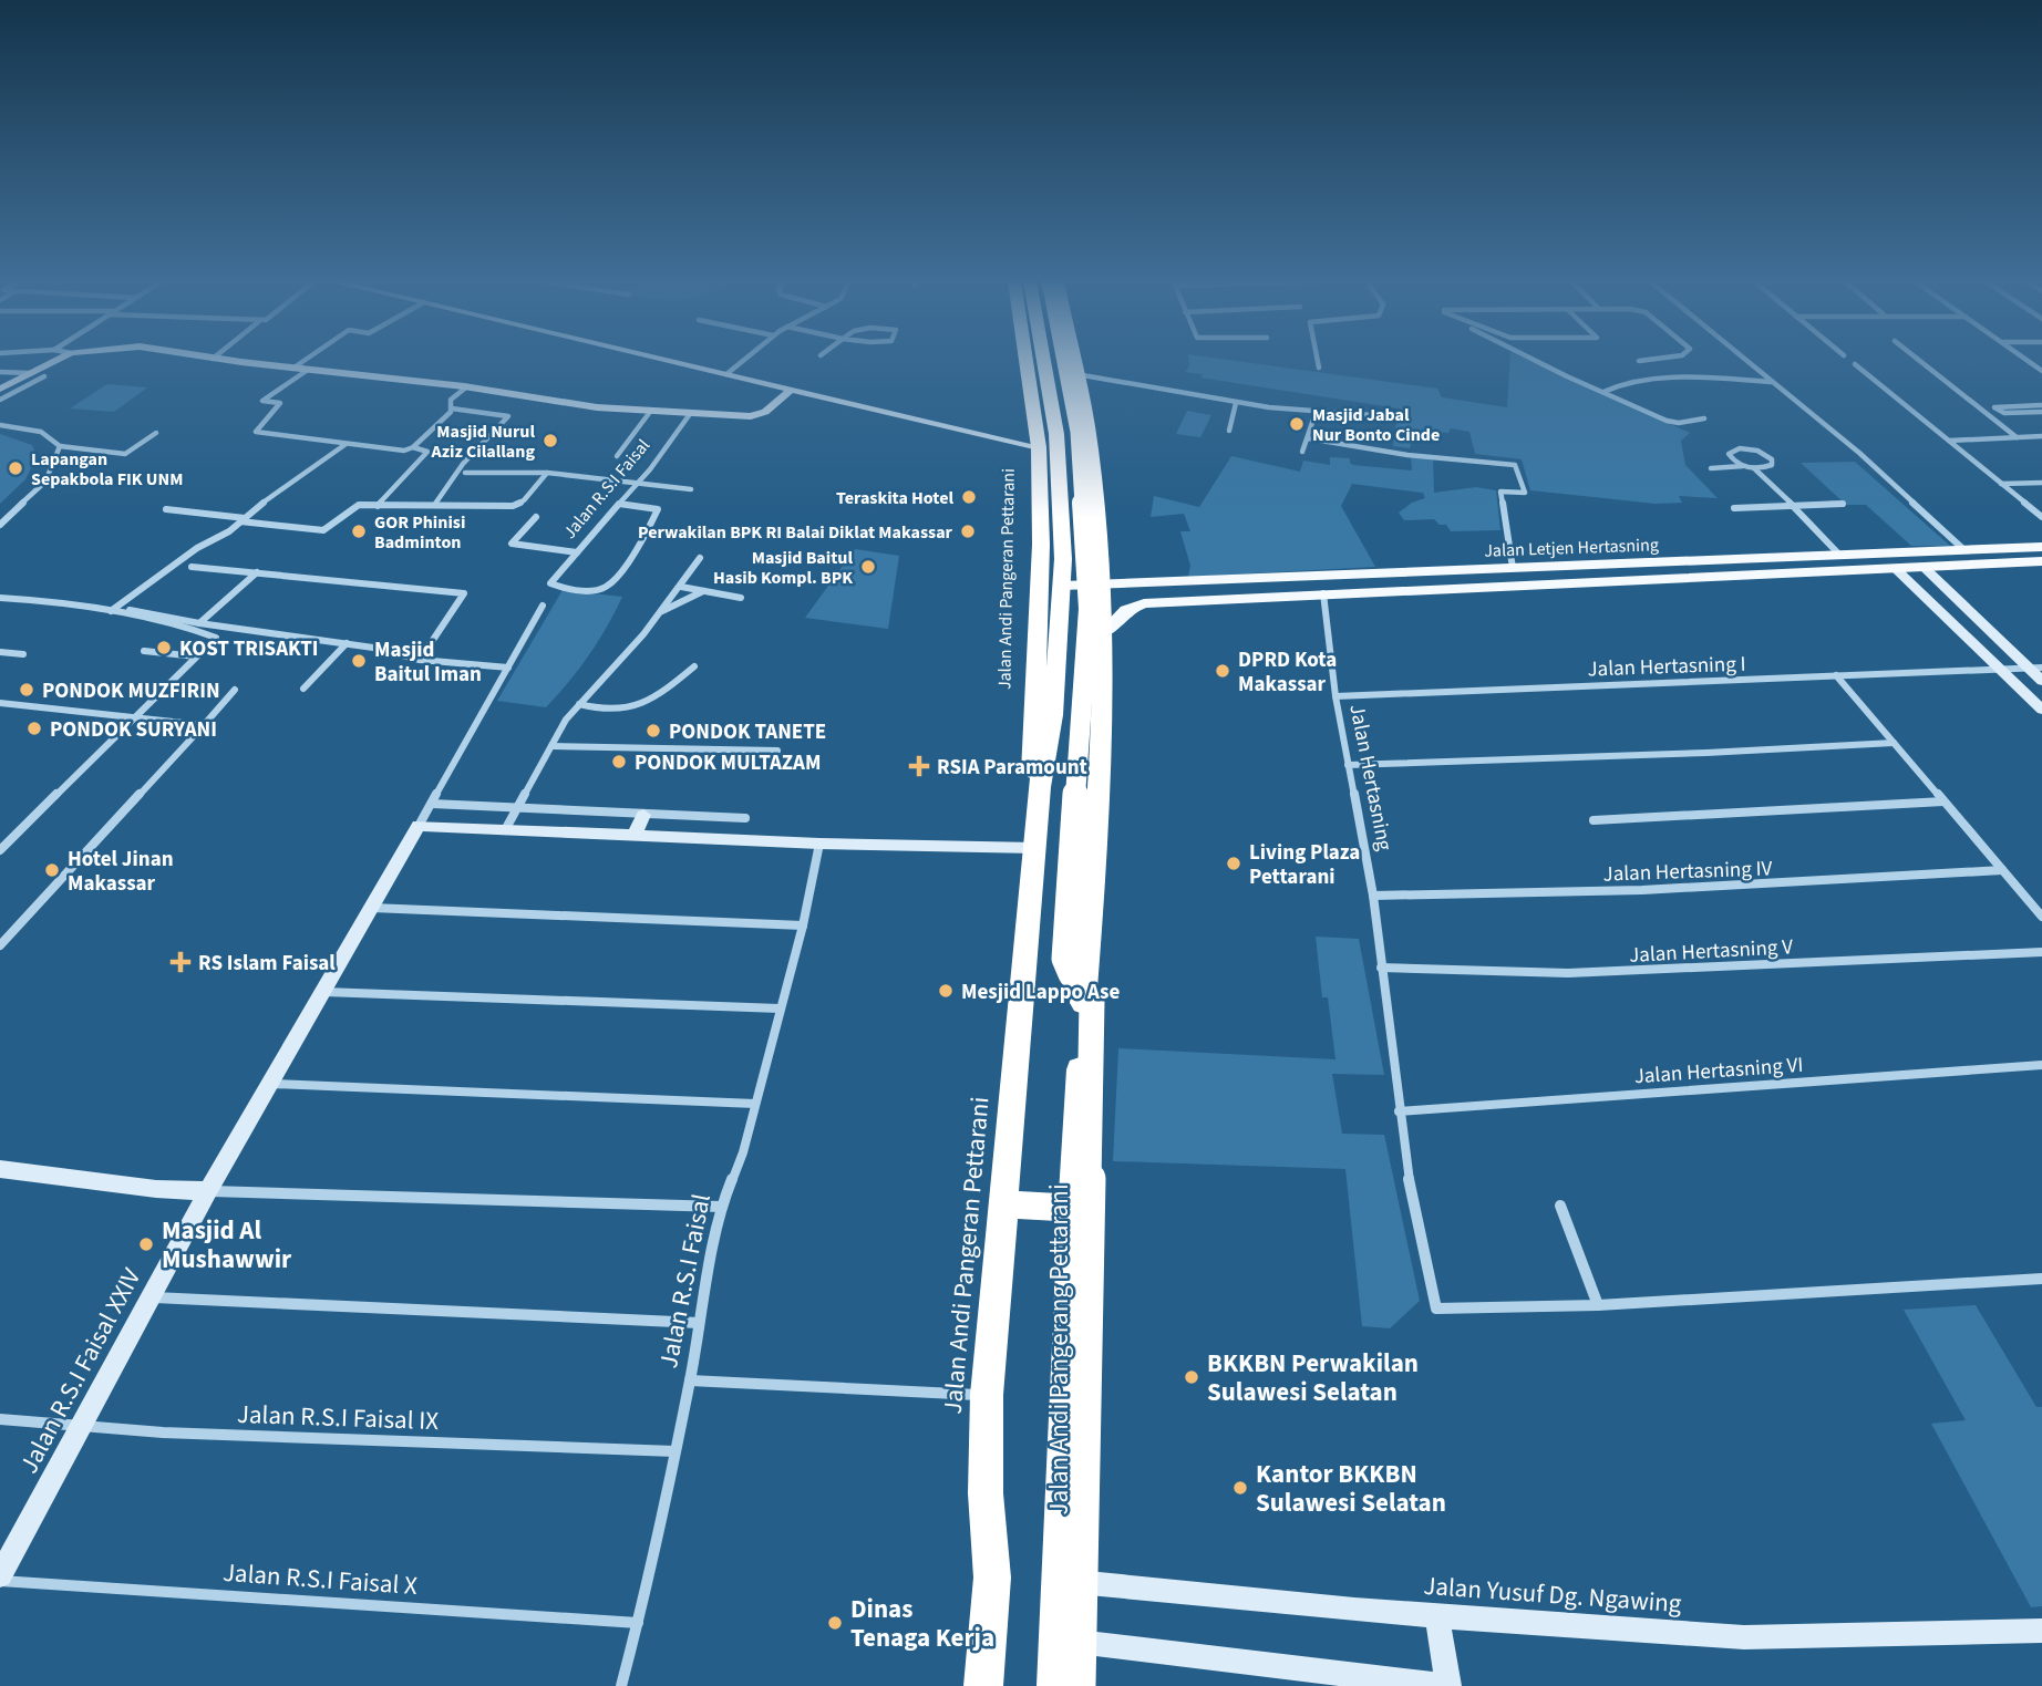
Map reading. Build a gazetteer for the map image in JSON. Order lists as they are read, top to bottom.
{
  "streets": {
    "highway": ["Jalan Andi Pangeran Pettarani", "Jalan Andi Pangerang Pettarani"],
    "main road": ["Jalan Letjen Hertasning"],
    "street": [
      "Jalan R.S.I Faisal",
      "Jalan Hertasning I",
      "Jalan Hertasning",
      "Jalan Hertasning IV",
      "Jalan Hertasning V",
      "Jalan Hertasning VI",
      "Jalan R.S.I Faisal XXIV",
      "Jalan R.S.I Faisal IX",
      "Jalan R.S.I Faisal X",
      "Jalan Yusuf Dg. Ngawing"
    ]
  },
  "crossings": [
    ["Jalan R.S.I Faisal", "Jalan R.S.I Faisal IX"],
    ["Jalan R.S.I Faisal", "Jalan R.S.I Faisal X"],
    ["Jalan Letjen Hertasning", "Jalan Andi Pangeran Pettarani"],
    ["Jalan Letjen Hertasning", "Jalan Hertasning"],
    ["Jalan Hertasning I", "Jalan Hertasning"],
    ["Jalan Hertasning", "Jalan Hertasning IV"],
    ["Jalan Hertasning", "Jalan Hertasning V"],
    ["Jalan Hertasning", "Jalan Hertasning VI"],
    ["Jalan Andi Pangerang Pettarani", "Jalan Yusuf Dg. Ngawing"],
    ["Jalan R.S.I Faisal XXIV", "Jalan R.S.I Faisal IX"],
    ["Jalan R.S.I Faisal XXIV", "Jalan R.S.I Faisal X"]
  ],
  "places": {
    "other": [
      "Masjid Jabal Nur Bonto Cinde",
      "Masjid Nurul Aziz Cilallang",
      "Lapangan Sepakbola FIK UNM",
      "Teraskita Hotel",
      "GOR Phinisi Badminton",
      "Perwakilan BPK RI Balai Diklat Makassar",
      "Masjid Baitul Hasib Kompl. BPK",
      "KOST TRISAKTI",
      "Masjid Baitul Iman",
      "DPRD Kota Makassar",
      "PONDOK MUZFIRIN",
      "PONDOK SURYANI",
      "PONDOK TANETE",
      "PONDOK MULTAZAM",
      "Living Plaza Pettarani",
      "Hotel Jinan Makassar",
      "Mesjid Lappo Ase",
      "Masjid Al Mushawwir",
      "BKKBN Perwakilan Sulawesi Selatan",
      "Kantor BKKBN Sulawesi Selatan",
      "Dinas Tenaga Kerja"
    ],
    "health": ["RSIA Paramount", "RS Islam Faisal"]
  }
}
